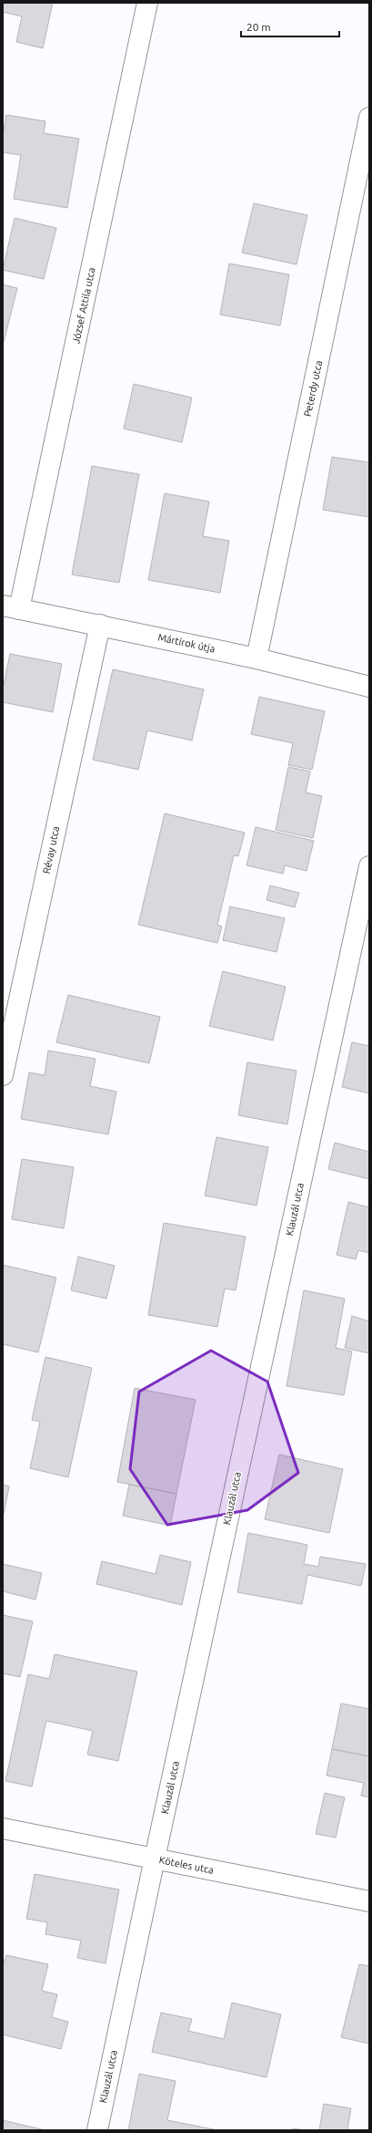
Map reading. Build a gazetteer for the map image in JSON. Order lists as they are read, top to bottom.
{
  "streets": {
    "street": [
      "József Attila utca",
      "Peterdy utca",
      "Mártírok útja",
      "Révay utca",
      "Klauzál utca",
      "Köteles utca"
    ]
  },
  "crossings": [
    ["József Attila utca", "Mártírok útja"],
    ["Peterdy utca", "Mártírok útja"],
    ["Mártírok útja", "Révay utca"],
    ["Klauzál utca", "Köteles utca"]
  ],
  "scale_bar": "20 m"
}
